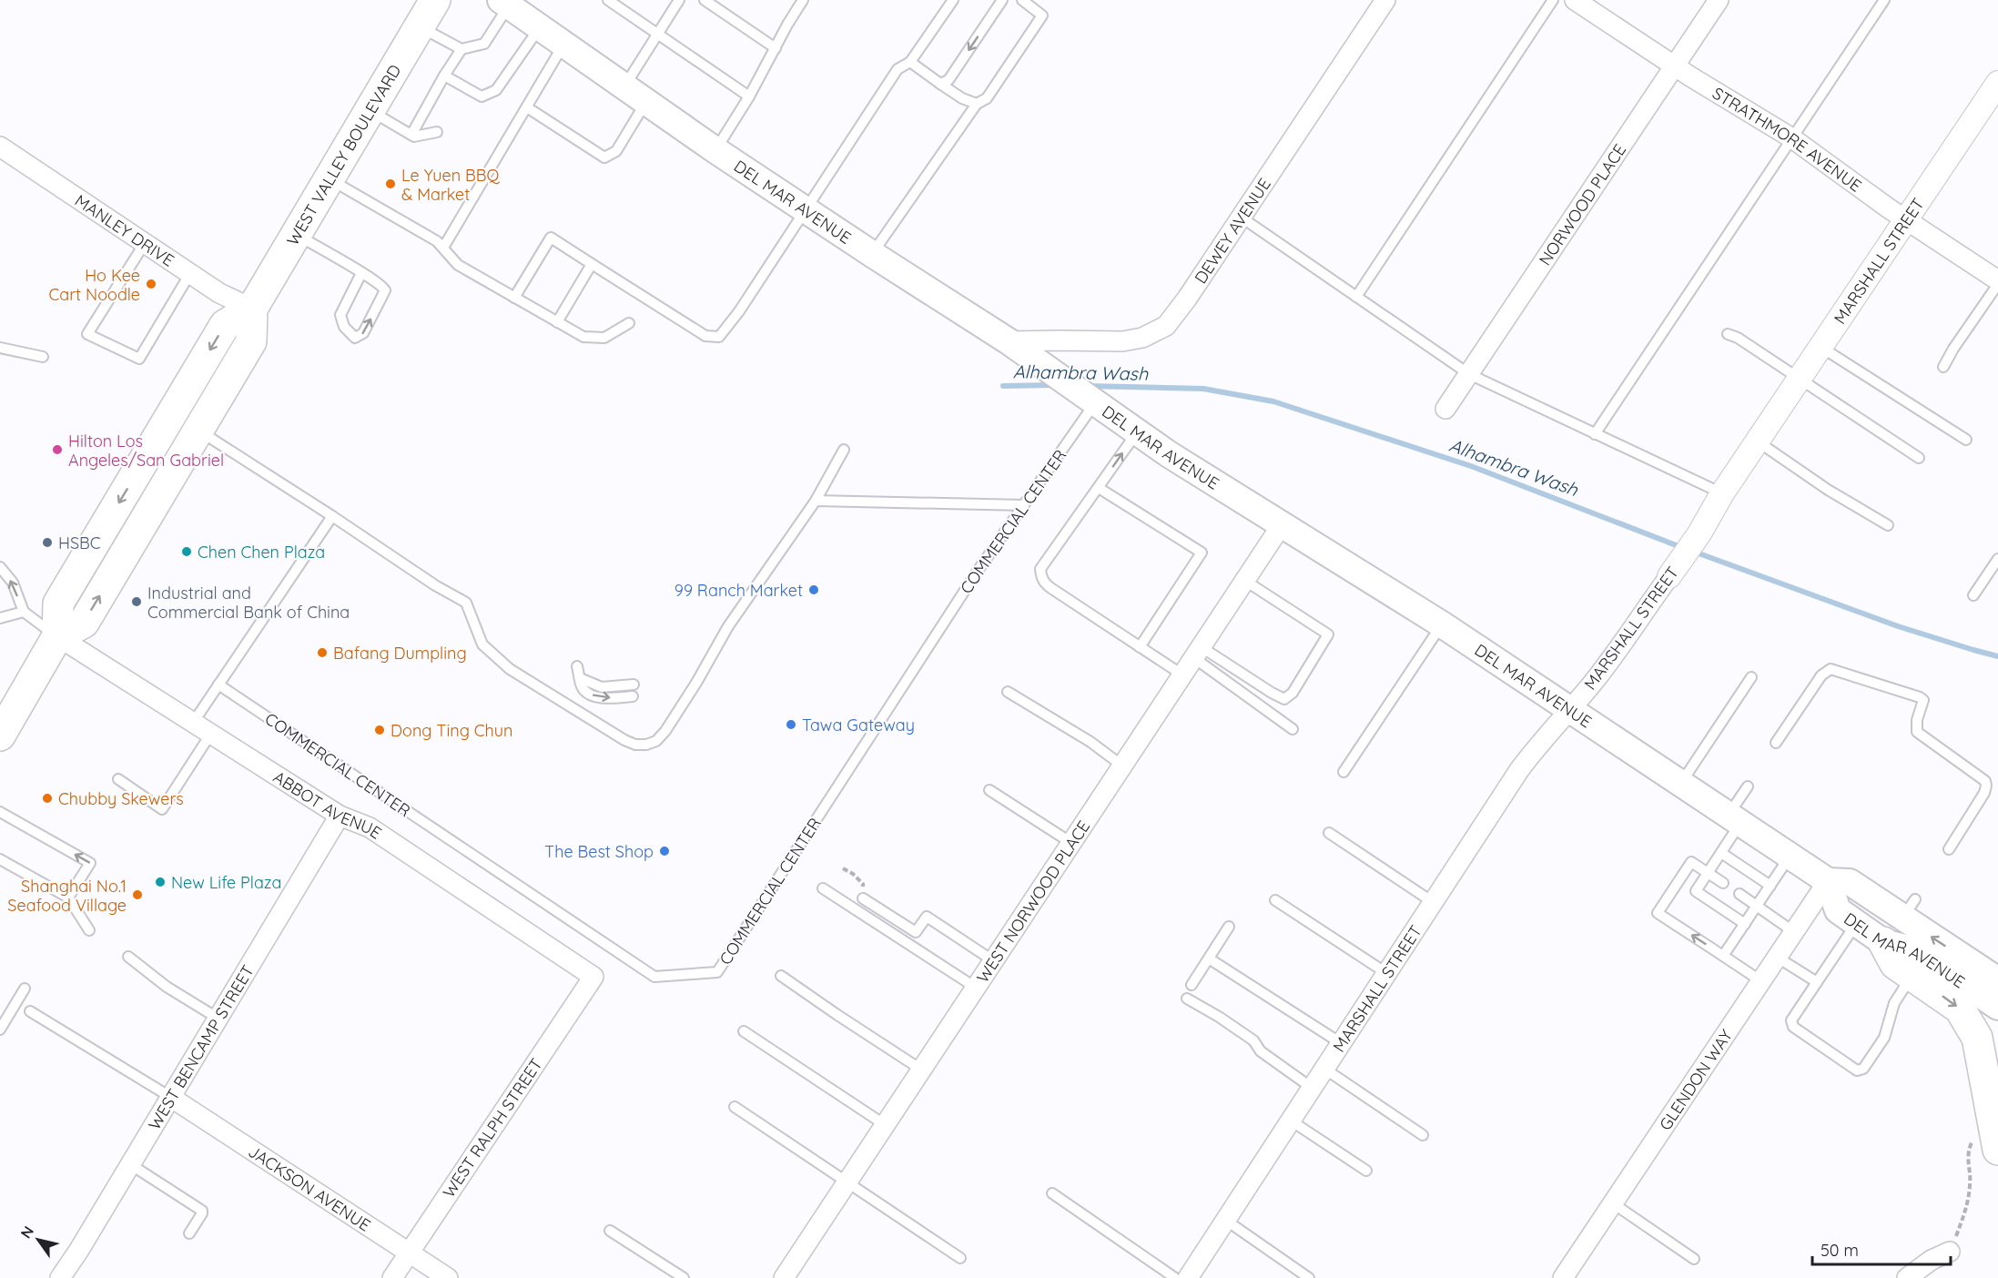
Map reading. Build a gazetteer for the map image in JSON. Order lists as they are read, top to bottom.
{
  "streets": {
    "main road": ["WEST VALLEY BOULEVARD", "DEL MAR AVENUE"],
    "street": [
      "STRATHMORE AVENUE",
      "NORWOOD PLACE",
      "MANLEY DRIVE",
      "DEWEY AVENUE",
      "MARSHALL STREET",
      "ABBOT AVENUE",
      "WEST NORWOOD PLACE",
      "WEST BENCAMP STREET",
      "GLENDON WAY",
      "WEST RALPH STREET",
      "JACKSON AVENUE"
    ],
    "lane": ["COMMERCIAL CENTER"]
  },
  "crossings": [
    ["STRATHMORE AVENUE", "NORWOOD PLACE"],
    ["STRATHMORE AVENUE", "MARSHALL STREET"],
    ["WEST VALLEY BOULEVARD", "MANLEY DRIVE"],
    ["WEST VALLEY BOULEVARD", "ABBOT AVENUE"],
    ["DEL MAR AVENUE", "DEWEY AVENUE"],
    ["DEL MAR AVENUE", "MARSHALL STREET"],
    ["DEL MAR AVENUE", "COMMERCIAL CENTER"],
    ["DEL MAR AVENUE", "WEST NORWOOD PLACE"],
    ["DEL MAR AVENUE", "GLENDON WAY"],
    ["ABBOT AVENUE", "WEST BENCAMP STREET"],
    ["ABBOT AVENUE", "WEST RALPH STREET"],
    ["WEST BENCAMP STREET", "JACKSON AVENUE"],
    ["WEST RALPH STREET", "JACKSON AVENUE"]
  ],
  "water": ["Alhambra Wash"],
  "places": [
    "Le Yuen BBQ & Market",
    "Ho Kee Cart Noodle",
    "Hilton Los Angeles/San Gabriel",
    "HSBC",
    "Chen Chen Plaza",
    "99 Ranch Market",
    "Industrial and Commercial Bank of China",
    "Bafang Dumpling",
    "Tawa Gateway",
    "Dong Ting Chun",
    "Chubby Skewers",
    "The Best Shop",
    "New Life Plaza",
    "Shanghai No.1 Seafood Village"
  ],
  "scale_bar": "50 m",
  "north": "top left"
}
